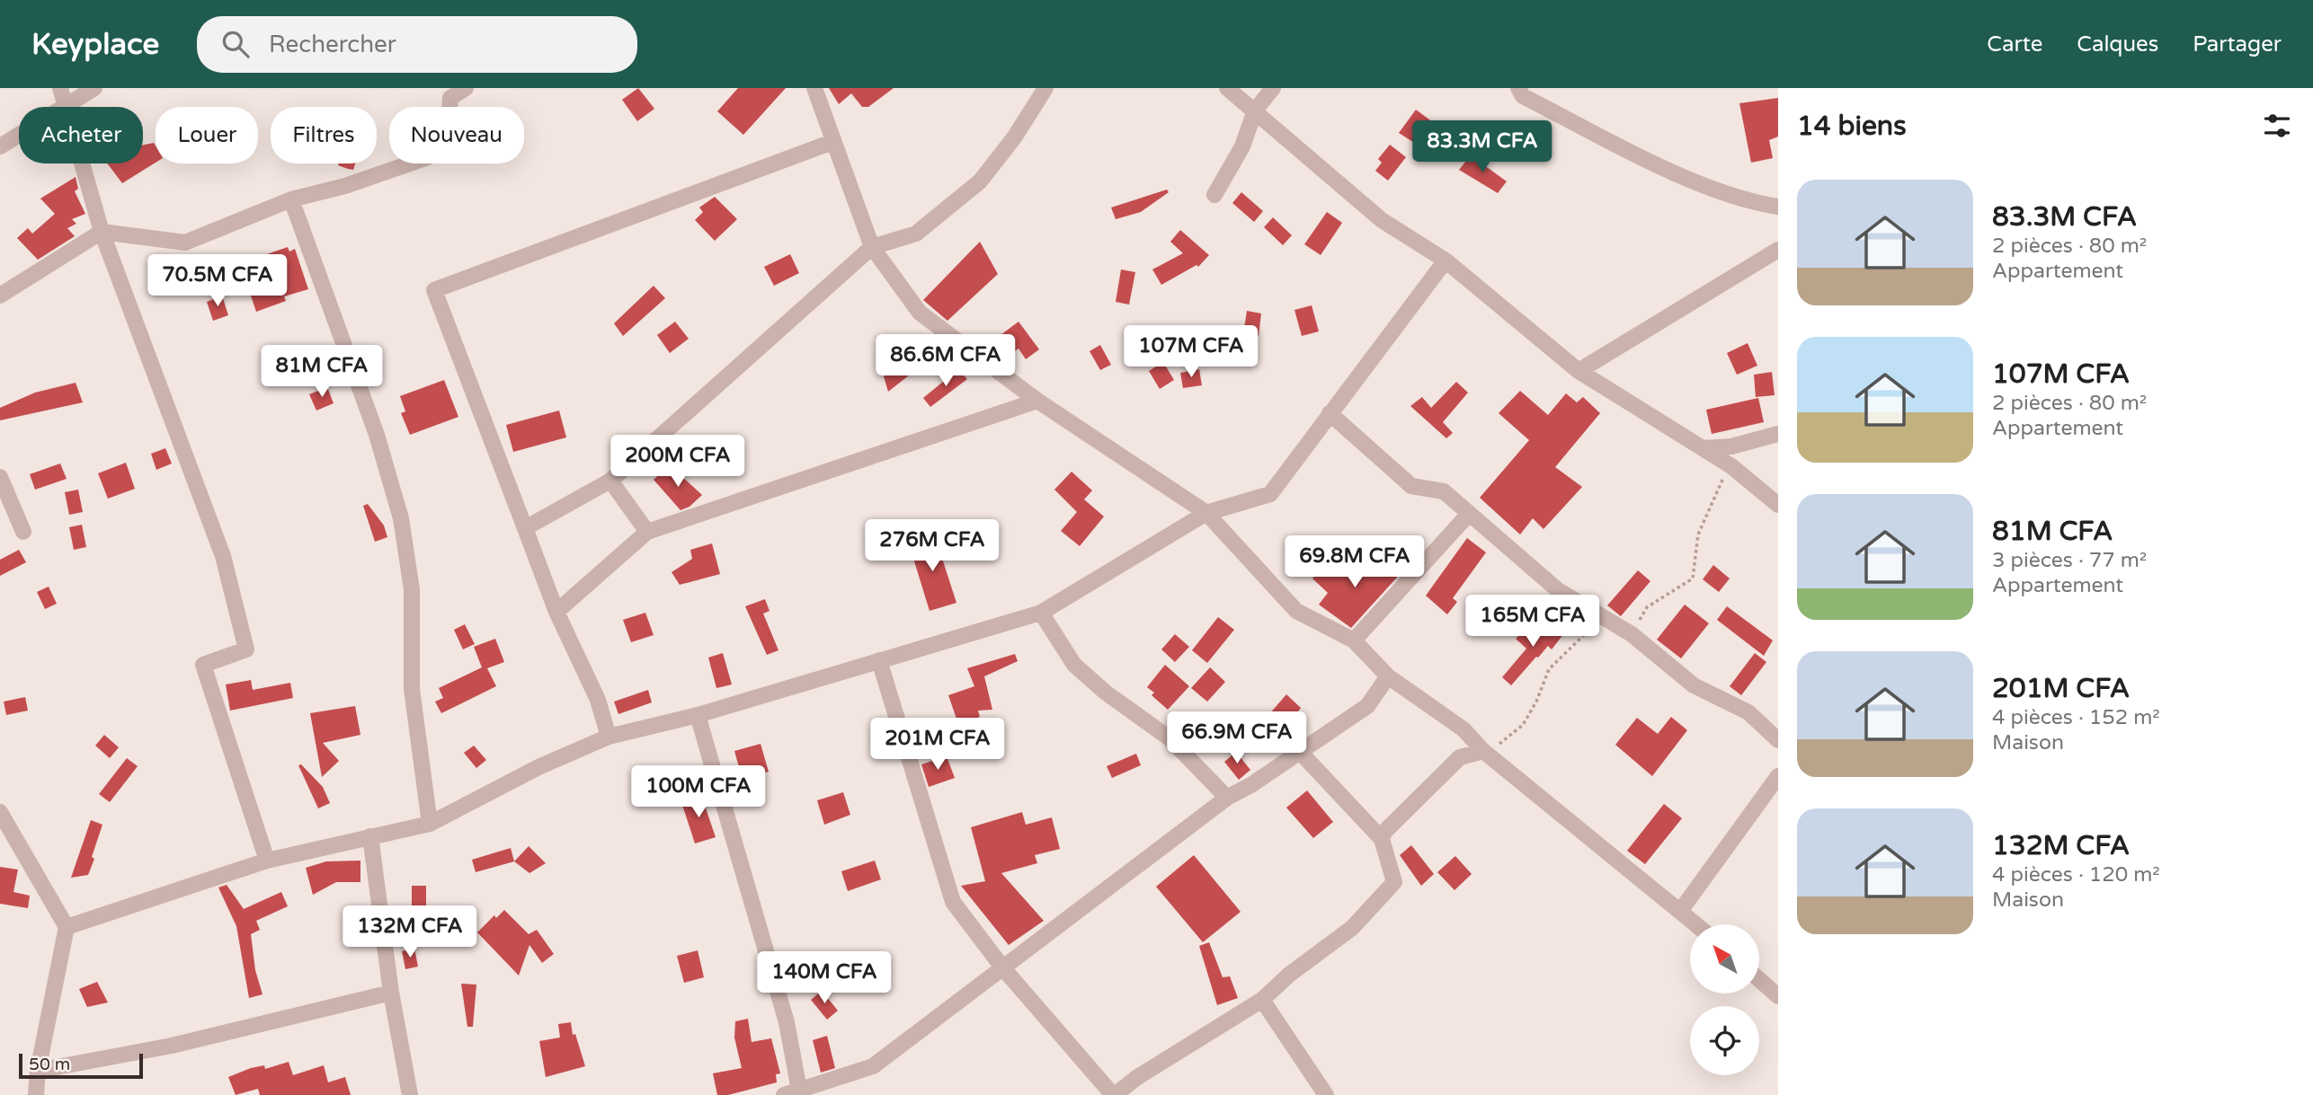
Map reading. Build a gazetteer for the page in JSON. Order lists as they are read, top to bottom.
{
  "scale_bar": "50 m",
  "north": "top left",
  "page": {
    "header": "Keyplace",
    "search": "Rechercher",
    "nav": ["Carte", "Calques", "Partager"],
    "heading": "14 biens",
    "chip": [
      "Acheter",
      "Louer",
      "Filtres",
      "Nouveau"
    ],
    "price": [
      "83.3M CFA",
      "70.5M CFA",
      "107M CFA",
      "86.6M CFA",
      "81M CFA",
      "200M CFA",
      "276M CFA",
      "69.8M CFA",
      "165M CFA",
      "66.9M CFA",
      "201M CFA",
      "100M CFA",
      "132M CFA",
      "140M CFA"
    ],
    "list": [
      {
        "name": "83.3M CFA",
        "note": "2 pièces · 80 m² · Appartement"
      },
      {
        "name": "107M CFA",
        "note": "2 pièces · 80 m² · Appartement"
      },
      {
        "name": "81M CFA",
        "note": "3 pièces · 77 m² · Appartement"
      },
      {
        "name": "201M CFA",
        "note": "4 pièces · 152 m² · Maison"
      },
      {
        "name": "132M CFA",
        "note": "4 pièces · 120 m² · Maison"
      }
    ],
    "scale": "50 m"
  }
}
